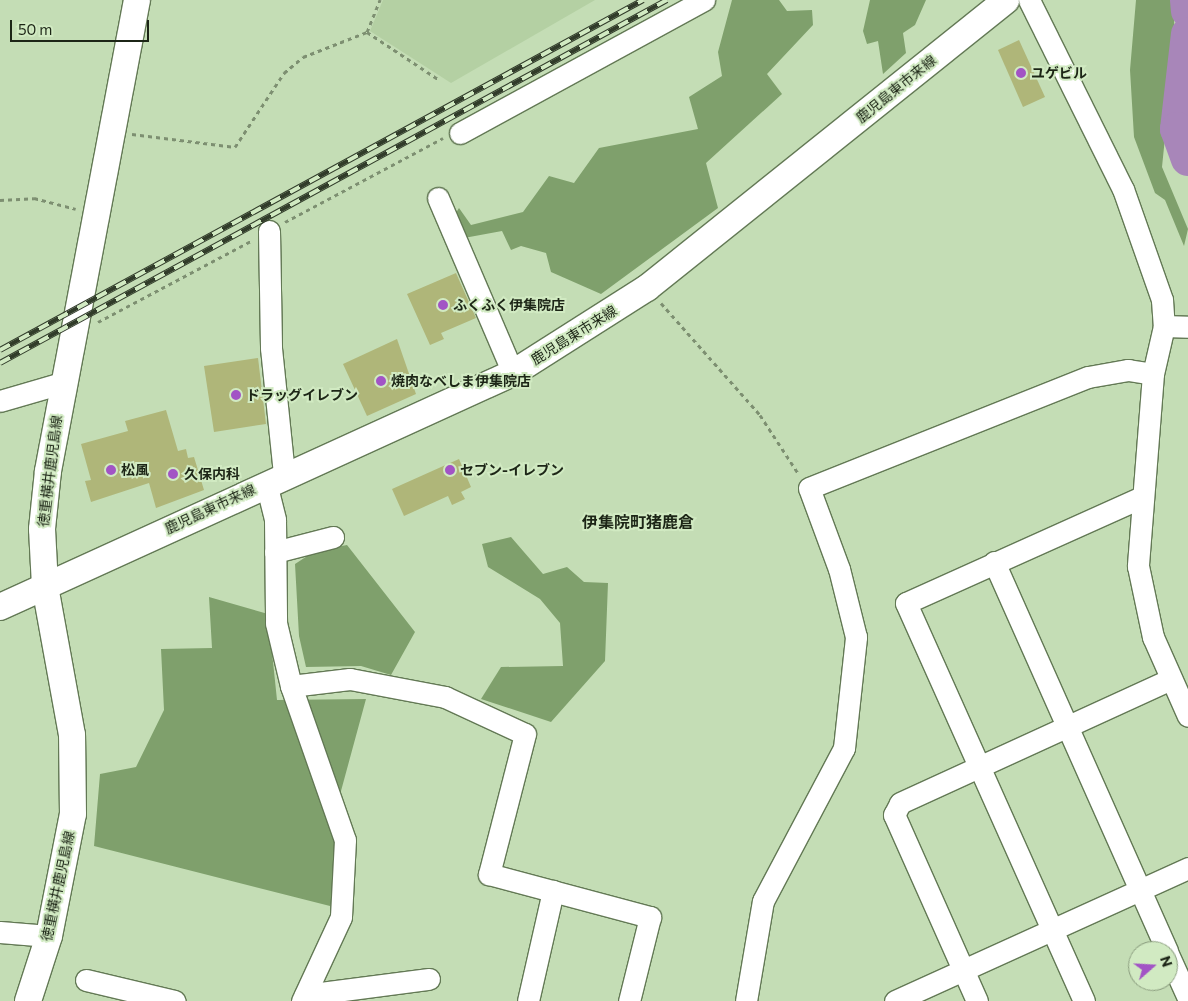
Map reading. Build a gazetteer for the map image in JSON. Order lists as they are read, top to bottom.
{
  "streets": {
    "main road": ["鹿児島東市来線", "徳重横井鹿児島線"]
  },
  "crossings": [
    ["鹿児島東市来線", "徳重横井鹿児島線"]
  ],
  "districts": ["伊集院町猪鹿倉"],
  "places": [
    "ユゲビル",
    "ふくふく伊集院店",
    "焼肉なべしま伊集院店",
    "ドラッグイレブン",
    "松風",
    "セブン-イレブン",
    "久保内科"
  ],
  "scale_bar": "50 m",
  "north": "right"
}
